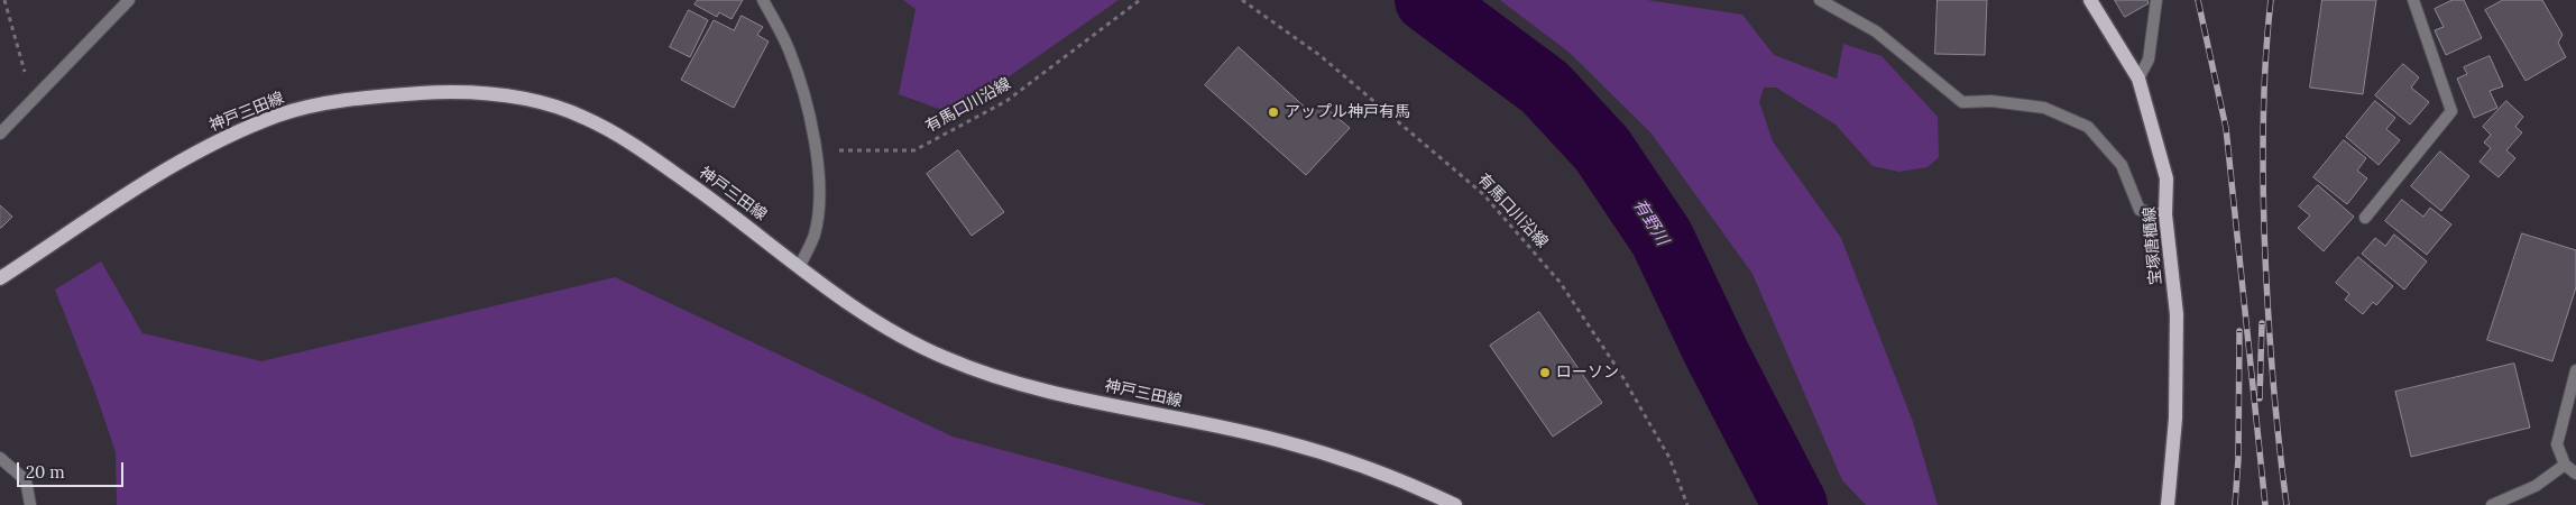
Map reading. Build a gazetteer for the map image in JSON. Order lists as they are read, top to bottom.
{
  "streets": {
    "main road": ["神戸三田線", "宝塚唐櫃線"],
    "path": ["有馬口川沿線"]
  },
  "water": ["有野川"],
  "places": ["アップル神戸有馬", "ローソン"],
  "scale_bar": "20 m"
}
